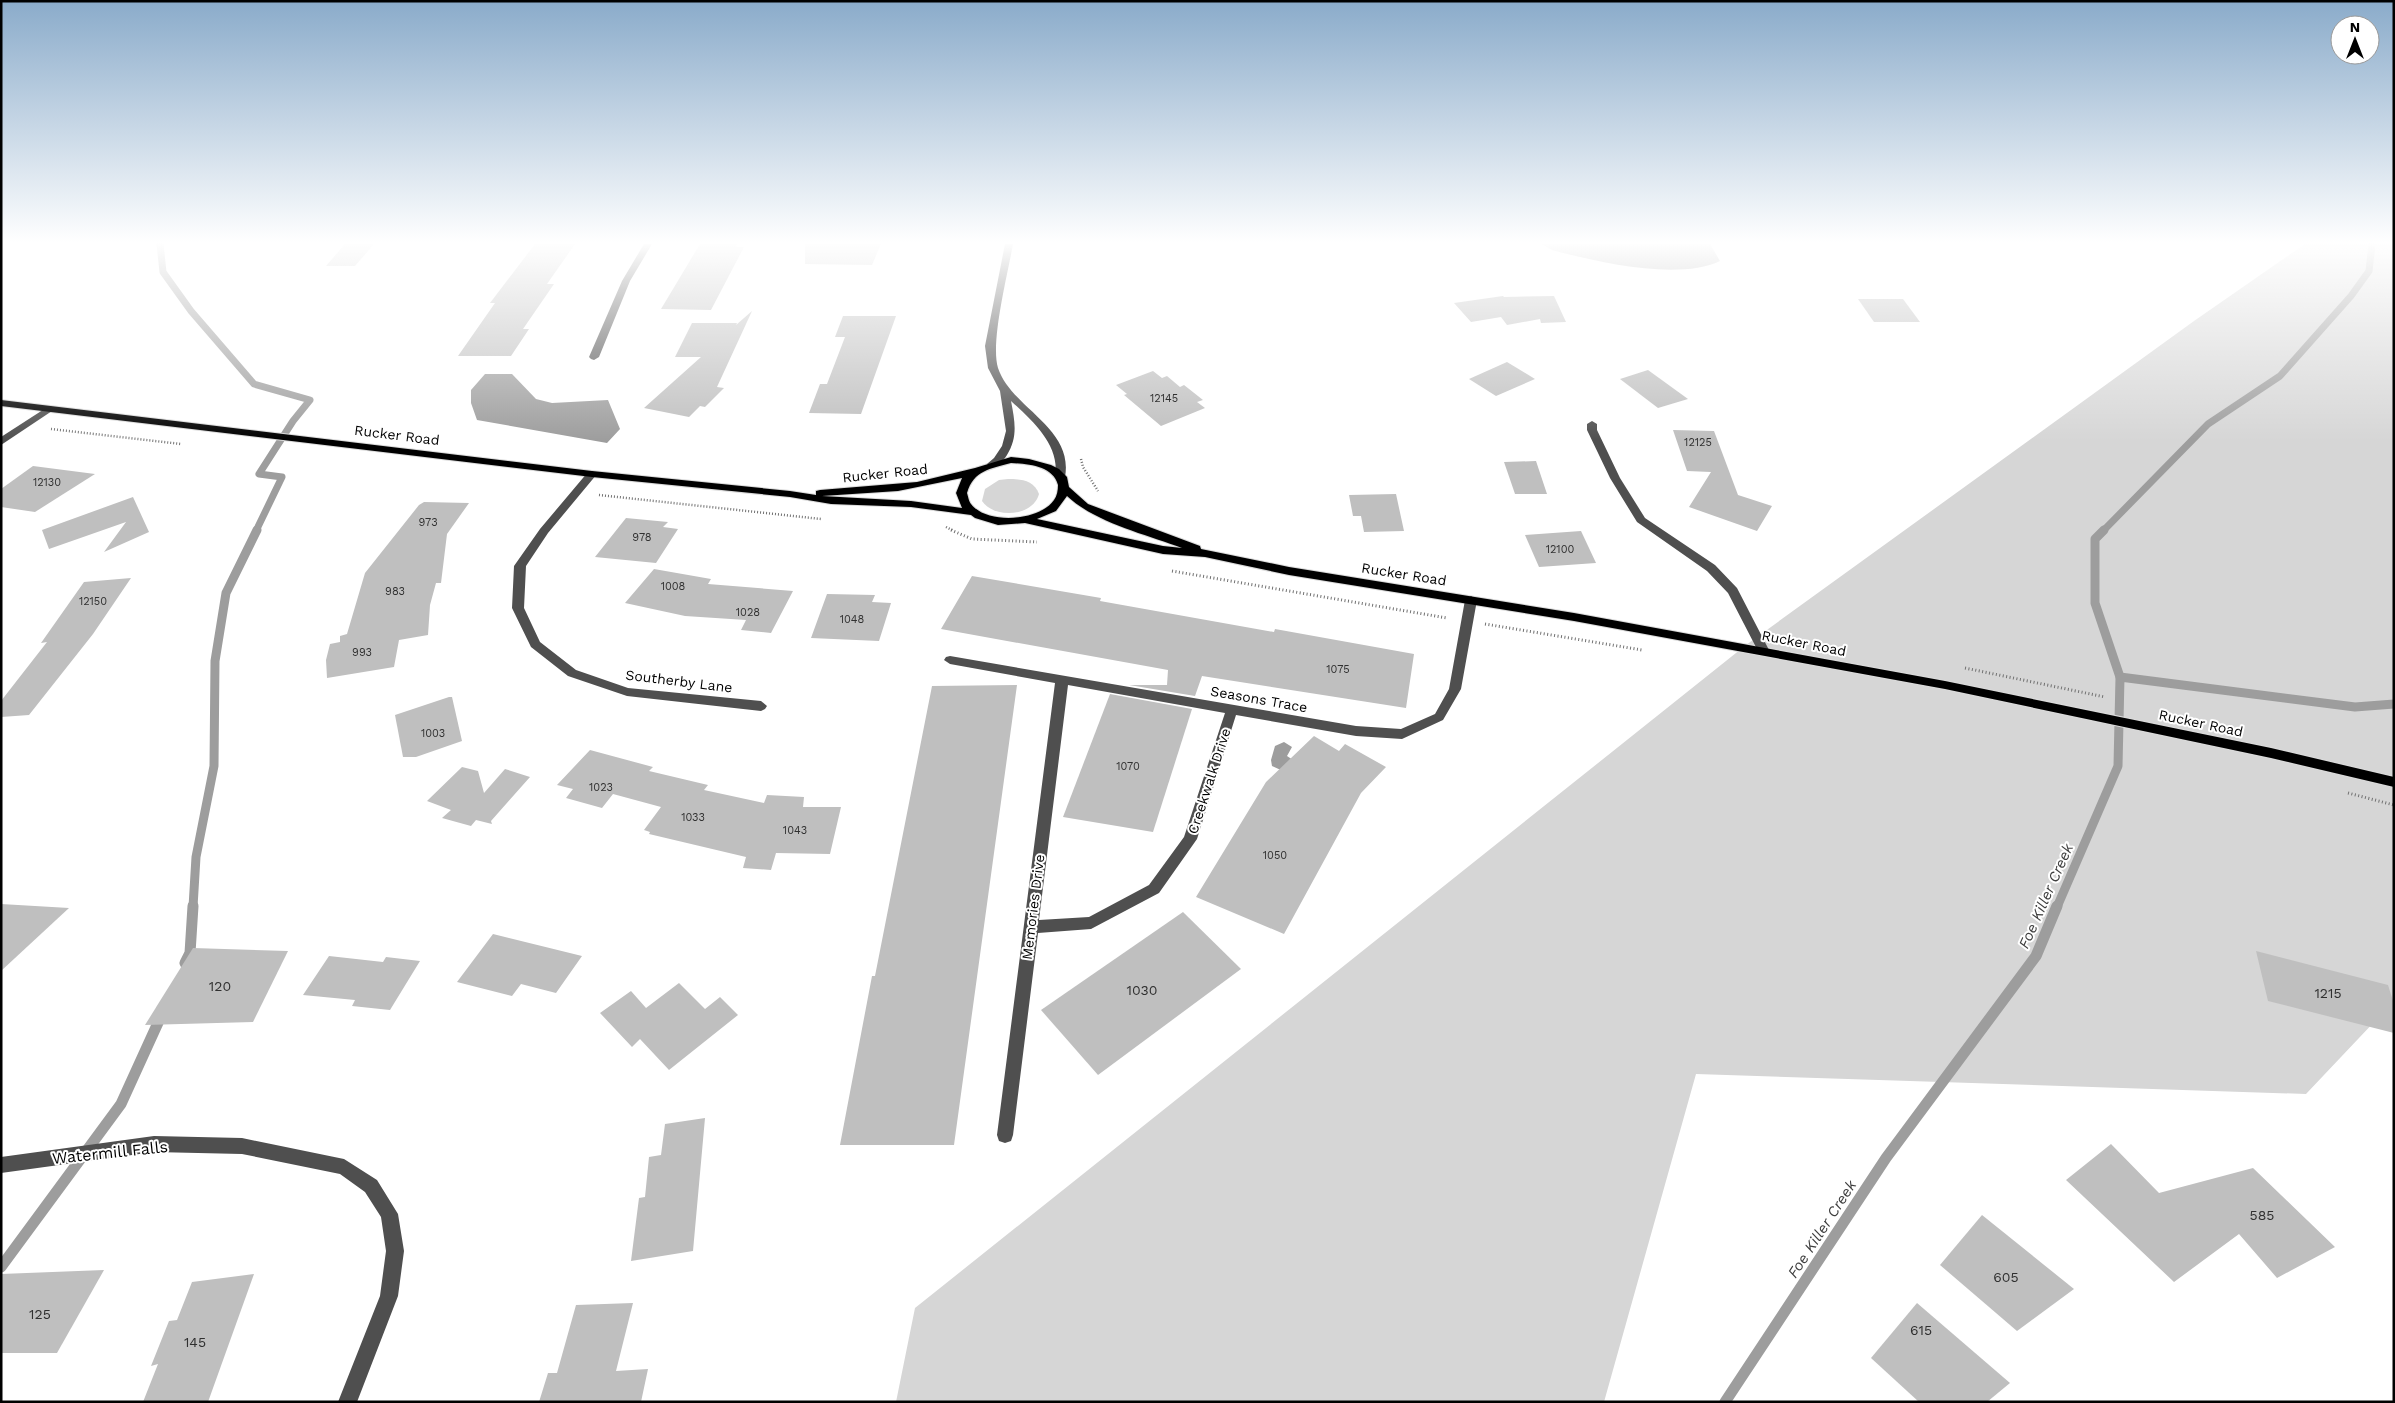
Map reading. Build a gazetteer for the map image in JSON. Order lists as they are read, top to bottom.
{
  "streets": {
    "main road": ["Rucker Road"],
    "street": [
      "Southerby Lane",
      "Seasons Trace",
      "Creekwalk Drive",
      "Memories Drive",
      "Watermill Falls"
    ]
  },
  "crossings": [
    ["Rucker Road", "Southerby Lane"],
    ["Rucker Road", "Seasons Trace"],
    ["Seasons Trace", "Creekwalk Drive"],
    ["Seasons Trace", "Memories Drive"],
    ["Creekwalk Drive", "Memories Drive"]
  ],
  "water": ["Foe Killer Creek"],
  "house_numbers": [
    "12145",
    "12125",
    "12130",
    "973",
    "978",
    "12100",
    "1008",
    "983",
    "12150",
    "1028",
    "1048",
    "993",
    "1075",
    "1003",
    "1070",
    "1023",
    "1033",
    "1043",
    "1050",
    "120",
    "1030",
    "1215",
    "585",
    "605",
    "125",
    "615",
    "145"
  ],
  "north": "top"
}
